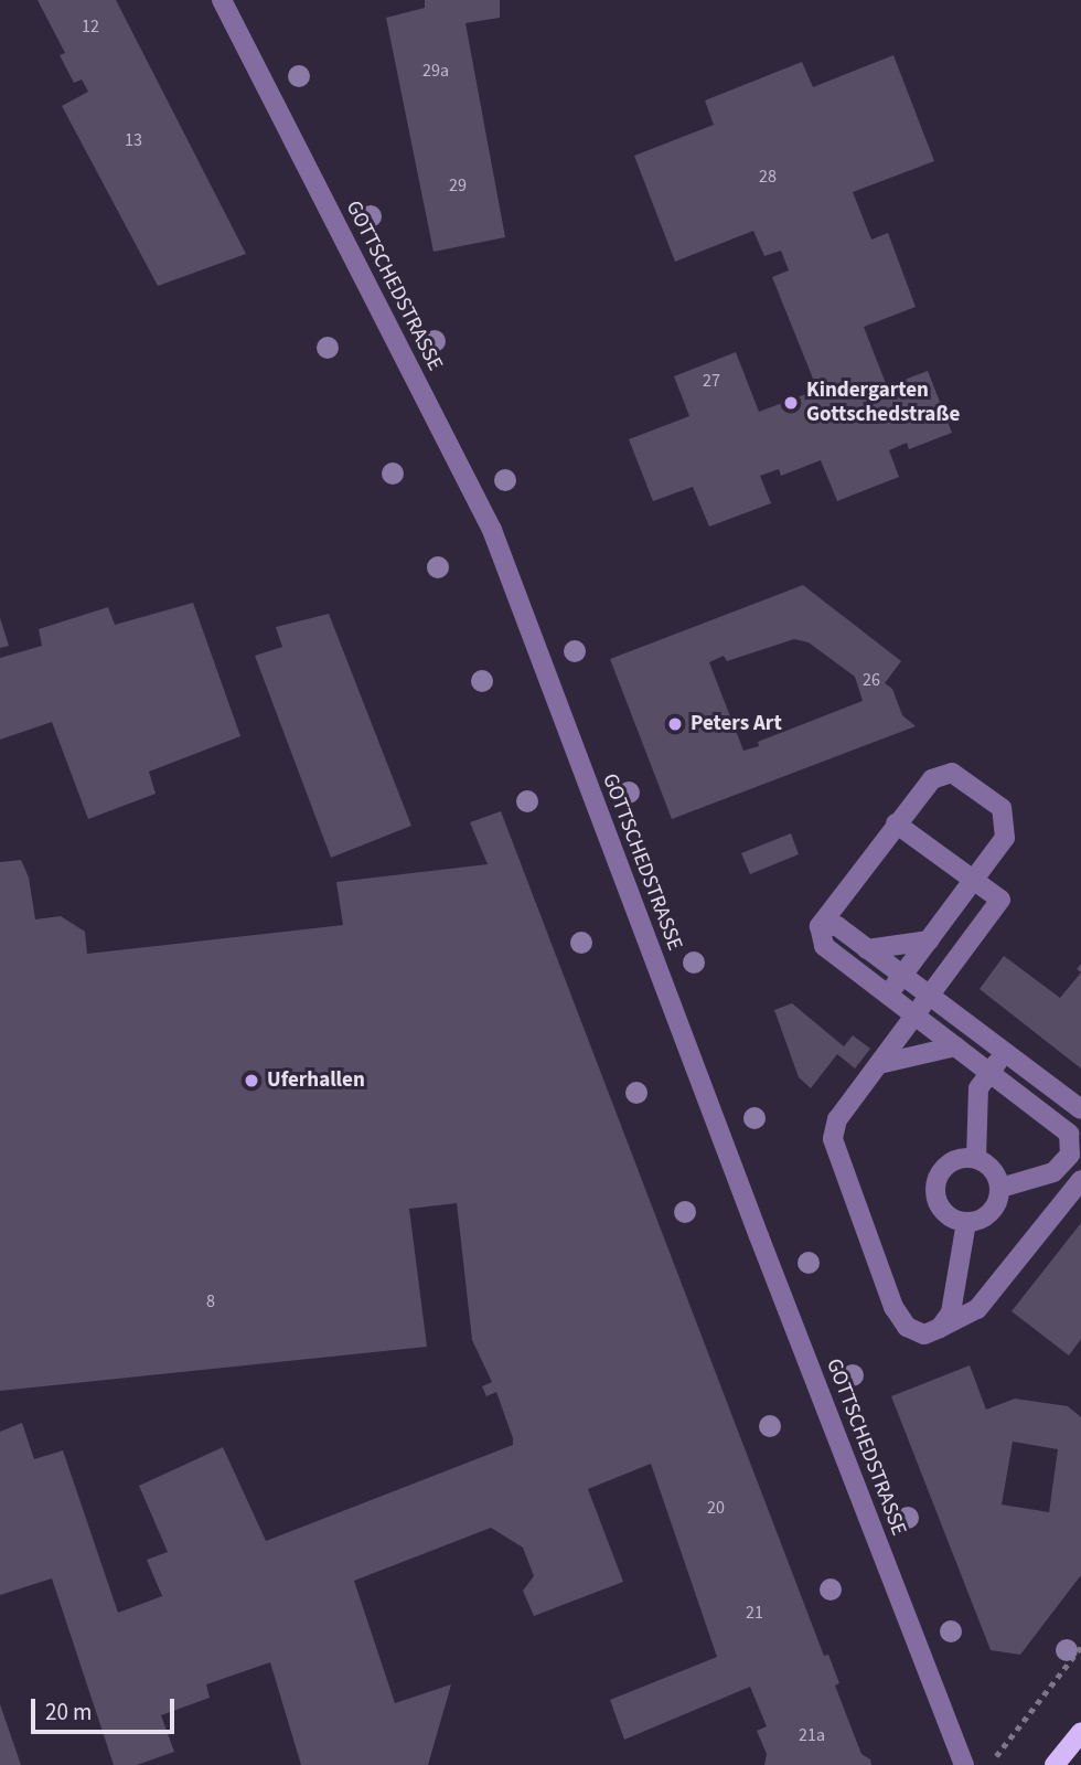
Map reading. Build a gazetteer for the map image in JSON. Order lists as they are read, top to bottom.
{
  "streets": {
    "street": ["GOTTSCHEDSTRASSE"]
  },
  "places": ["Kindergarten Gottschedstraße", "Peters Art", "Uferhallen"],
  "house_numbers": [
    "12",
    "29a",
    "13",
    "28",
    "29",
    "27",
    "26",
    "8",
    "20",
    "21",
    "21a"
  ],
  "scale_bar": "20 m"
}
